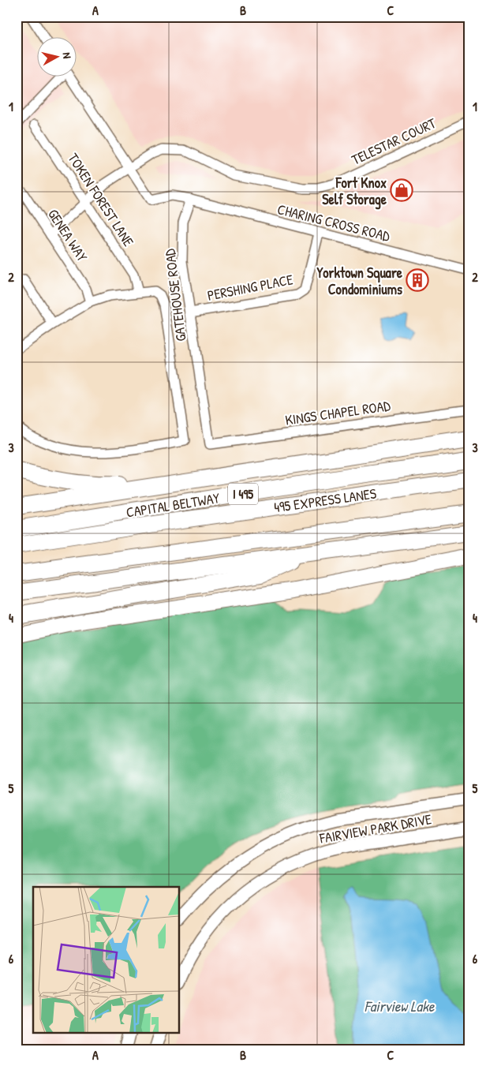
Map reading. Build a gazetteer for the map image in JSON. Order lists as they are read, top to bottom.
{
  "streets": {
    "highway": ["I 495", "495 EXPRESS LANES", "CAPITAL BELTWAY"],
    "main road": ["FAIRVIEW PARK DRIVE"],
    "street": [
      "TELESTAR COURT",
      "TOKEN FOREST LANE",
      "CHARING CROSS ROAD",
      "GENEA WAY",
      "PERSHING PLACE",
      "GATEHOUSE ROAD",
      "KINGS CHAPEL ROAD"
    ]
  },
  "crossings": [
    ["TELESTAR COURT", "TOKEN FOREST LANE"],
    ["TELESTAR COURT", "GENEA WAY"],
    ["CHARING CROSS ROAD", "PERSHING PLACE"],
    ["CHARING CROSS ROAD", "GATEHOUSE ROAD"],
    ["PERSHING PLACE", "GATEHOUSE ROAD"],
    ["GATEHOUSE ROAD", "KINGS CHAPEL ROAD"]
  ],
  "water": ["Fairview Lake"],
  "places": {
    "shop": ["Fort Knox Self Storage"],
    "building": ["Yorktown Square Condominiums"]
  },
  "north": "right",
  "grid": {
    "columns": ["A", "B", "C"],
    "rows": [
      "1",
      "2",
      "3",
      "4",
      "5",
      "6"
    ]
  }
}
